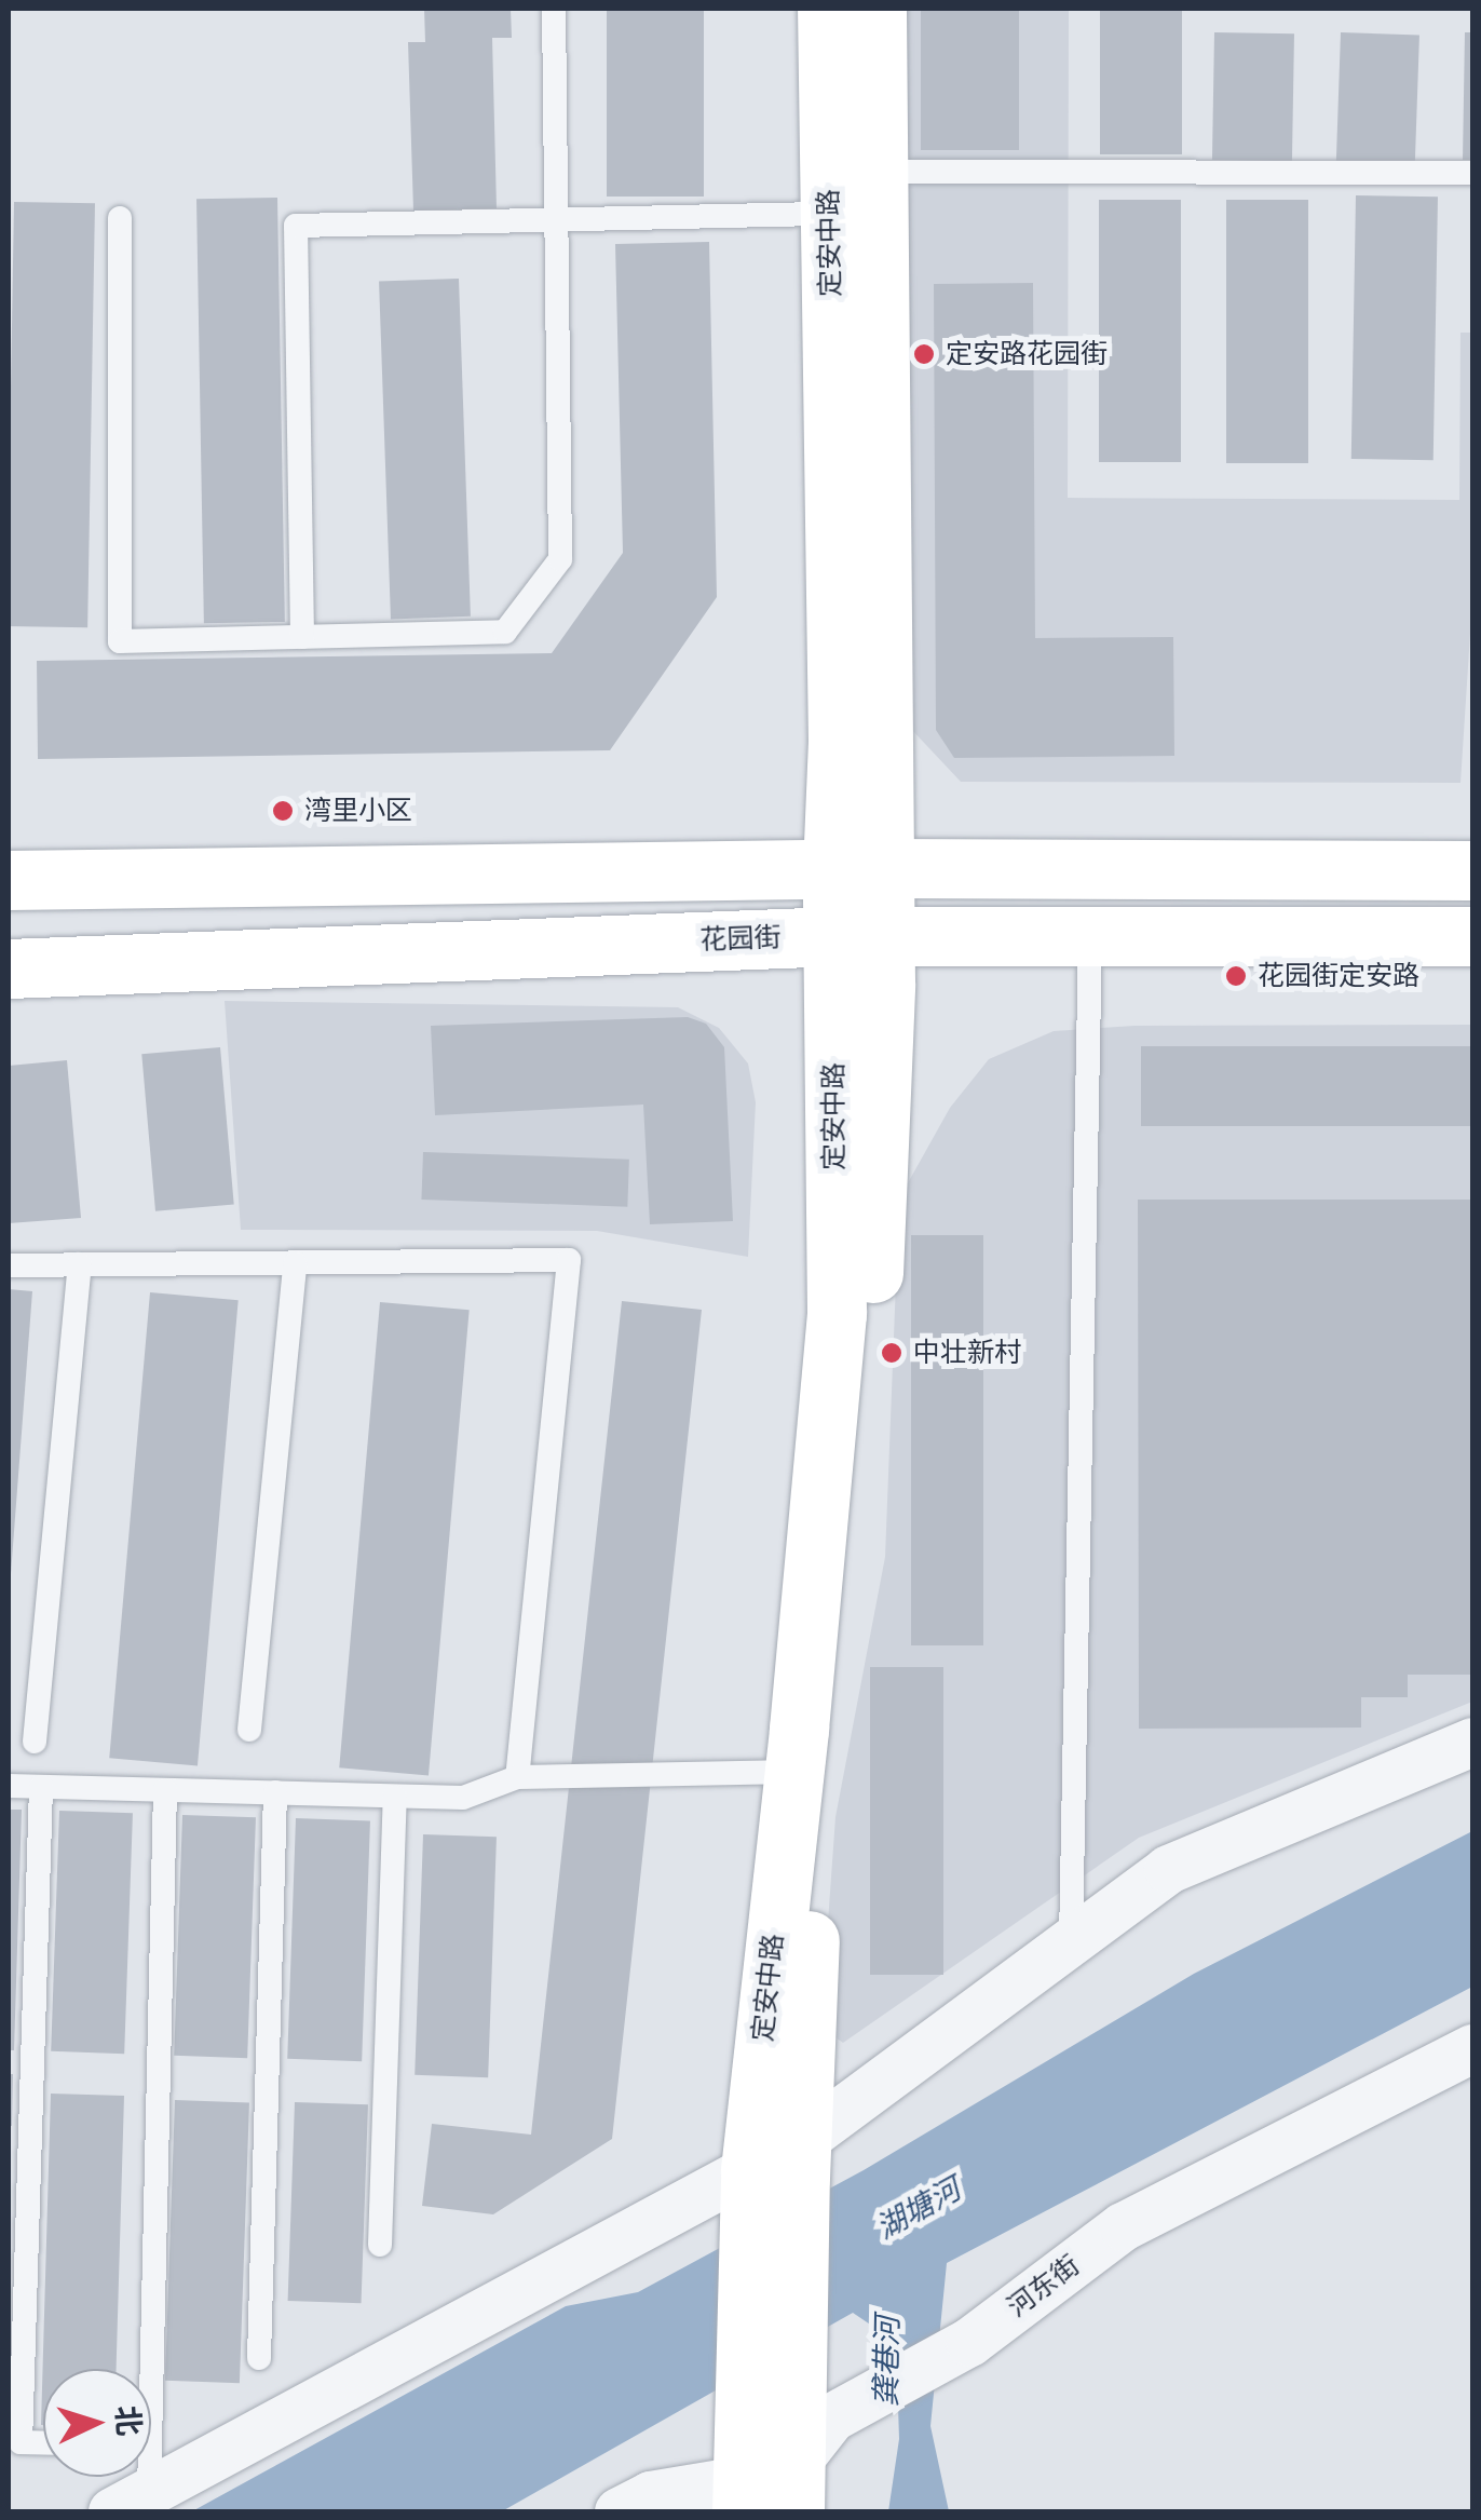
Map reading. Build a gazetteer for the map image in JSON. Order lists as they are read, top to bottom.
{
  "streets": {
    "main road": ["定安中路", "花园街"],
    "street": ["河东街"]
  },
  "crossings": [
    ["定安中路", "花园街"]
  ],
  "water": ["湖塘河", "龚巷河"],
  "places": [
    "定安路花园街",
    "湾里小区",
    "花园街定安路",
    "中壮新村"
  ],
  "north": "right"
}
